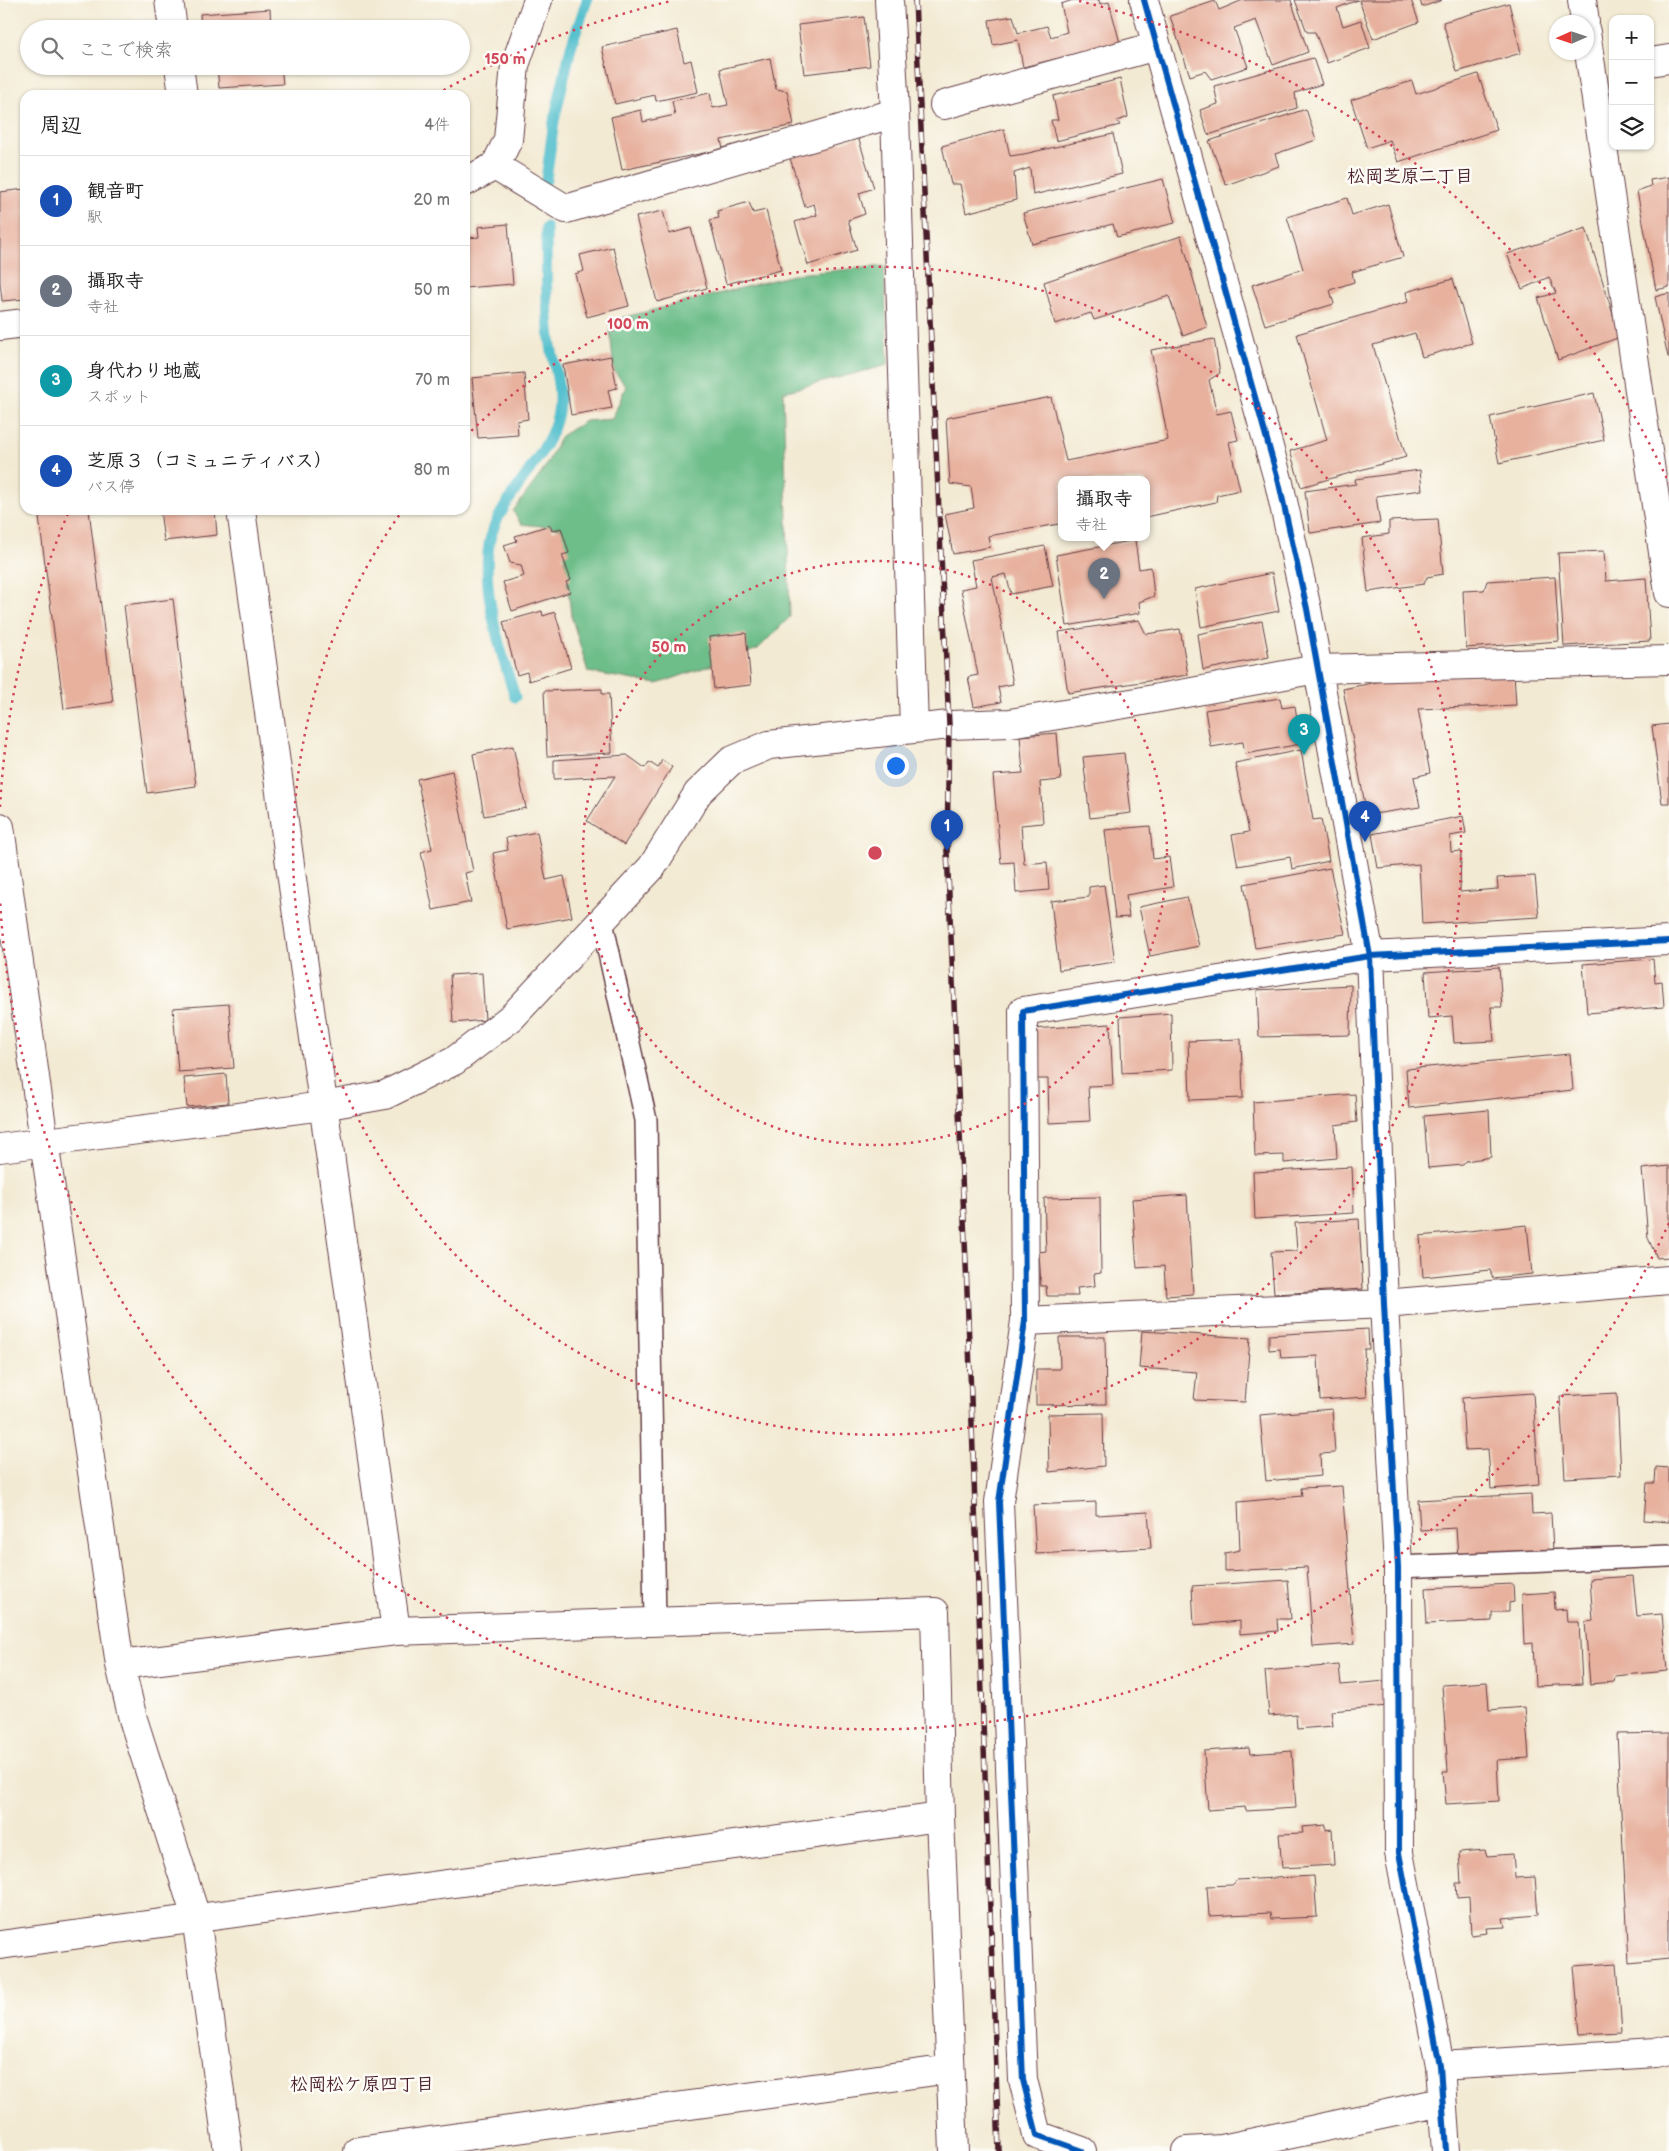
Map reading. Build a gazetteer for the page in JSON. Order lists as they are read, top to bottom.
{
  "districts": ["松岡芝原二丁目", "松岡松ケ原四丁目"],
  "north": "left",
  "page": {
    "map_buttons": ["+", "−"],
    "search": "ここで検索",
    "heading": ["周辺", "4件"],
    "list": [
      {
        "mark": "1",
        "name": "観音町",
        "note": "駅",
        "value": "20 m"
      },
      {
        "mark": "2",
        "name": "攝取寺",
        "note": "寺社",
        "value": "50 m"
      },
      {
        "mark": "3",
        "name": "身代わり地蔵",
        "note": "スポット",
        "value": "70 m"
      },
      {
        "mark": "4",
        "name": "芝原３（コミュニティバス）",
        "note": "バス停",
        "value": "80 m"
      }
    ],
    "popup": ["攝取寺", "寺社"],
    "pins": [
      "2",
      "3",
      "4",
      "1"
    ]
  },
  "rings": ["150 m", "100 m", "50 m"]
}
